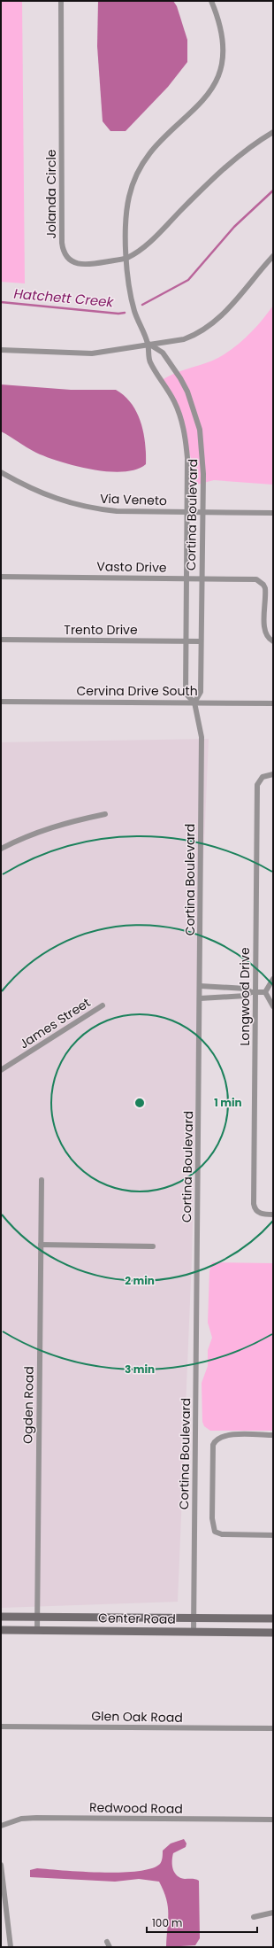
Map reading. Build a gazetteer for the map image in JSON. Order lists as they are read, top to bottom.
{
  "streets": {
    "street": [
      "Jolanda Circle",
      "Via Veneto",
      "Cortina Boulevard",
      "Vasto Drive",
      "Trento Drive",
      "Cervina Drive South",
      "Longwood Drive",
      "James Street",
      "Ogden Road",
      "Center Road",
      "Glen Oak Road",
      "Redwood Road"
    ]
  },
  "crossings": [
    ["Jolanda Circle", "Cortina Boulevard"],
    ["Via Veneto", "Cortina Boulevard"],
    ["Cortina Boulevard", "Vasto Drive"],
    ["Cortina Boulevard", "Trento Drive"],
    ["Cortina Boulevard", "Cervina Drive South"],
    ["Cortina Boulevard", "Center Road"],
    ["Ogden Road", "Center Road"]
  ],
  "water": ["Hatchett Creek"],
  "scale_bar": "100 m",
  "rings": ["1 min", "2 min", "3 min"]
}
